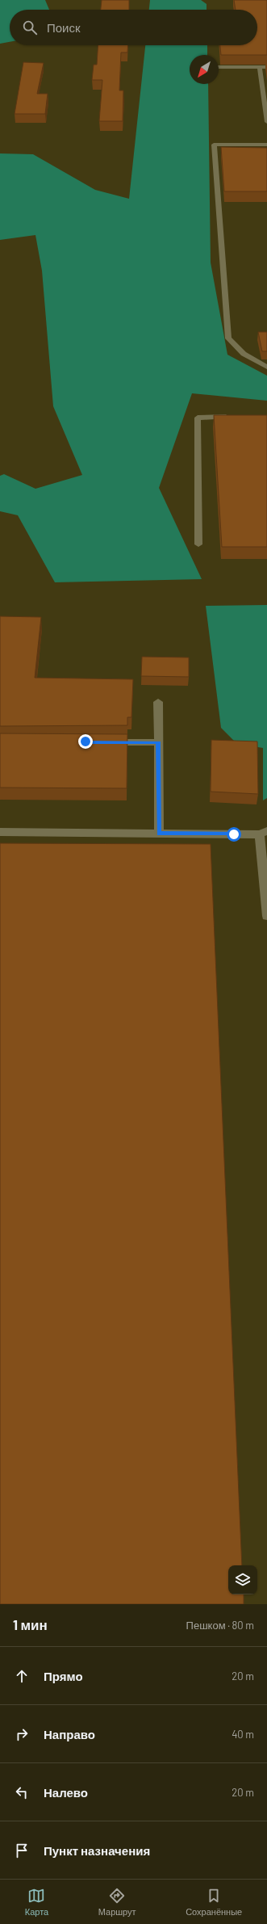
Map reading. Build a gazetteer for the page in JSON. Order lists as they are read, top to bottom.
{
  "north": "bottom left",
  "page": {
    "search": "Поиск",
    "heading": ["1 мин", "Пешком · 80 m"],
    "list": [
      ["Прямо", "20 m"],
      ["Направо", "40 m"],
      ["Налево", "20 m"],
      "Пункт назначения"
    ],
    "nav": ["Карта", "Маршрут", "Сохранённые"]
  }
}
